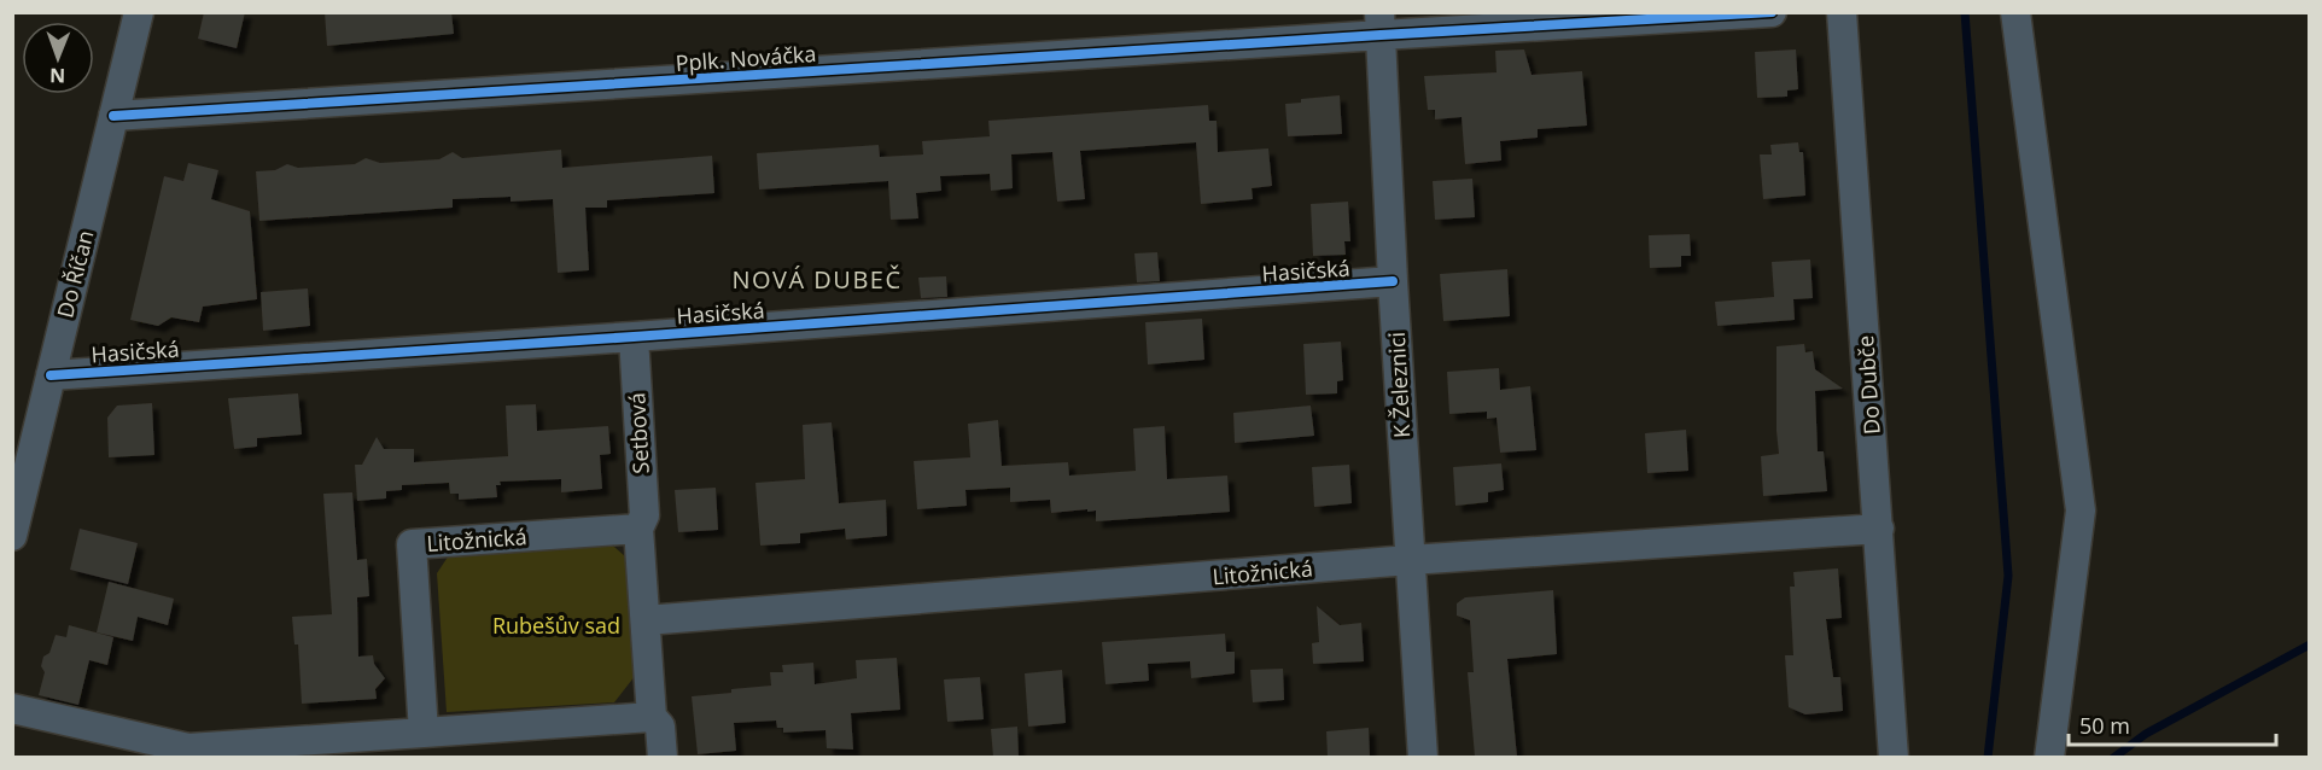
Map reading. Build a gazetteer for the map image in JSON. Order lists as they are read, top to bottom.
{
  "streets": {
    "street": [
      "Pplk. Nováčka",
      "Hasičská",
      "Do Říčan",
      "K Železnici",
      "Do Dubče",
      "Setbová",
      "Litožnická"
    ]
  },
  "crossings": [
    ["Pplk. Nováčka", "Do Říčan"],
    ["Pplk. Nováčka", "K Železnici"],
    ["Hasičská", "Do Říčan"],
    ["Hasičská", "K Železnici"],
    ["Hasičská", "Setbová"],
    ["K Železnici", "Litožnická"],
    ["Do Dubče", "Litožnická"],
    ["Setbová", "Litožnická"]
  ],
  "districts": ["NOVÁ DUBEČ"],
  "parks": ["Rubešův sad"],
  "scale_bar": "50 m",
  "north": "bottom"
}
